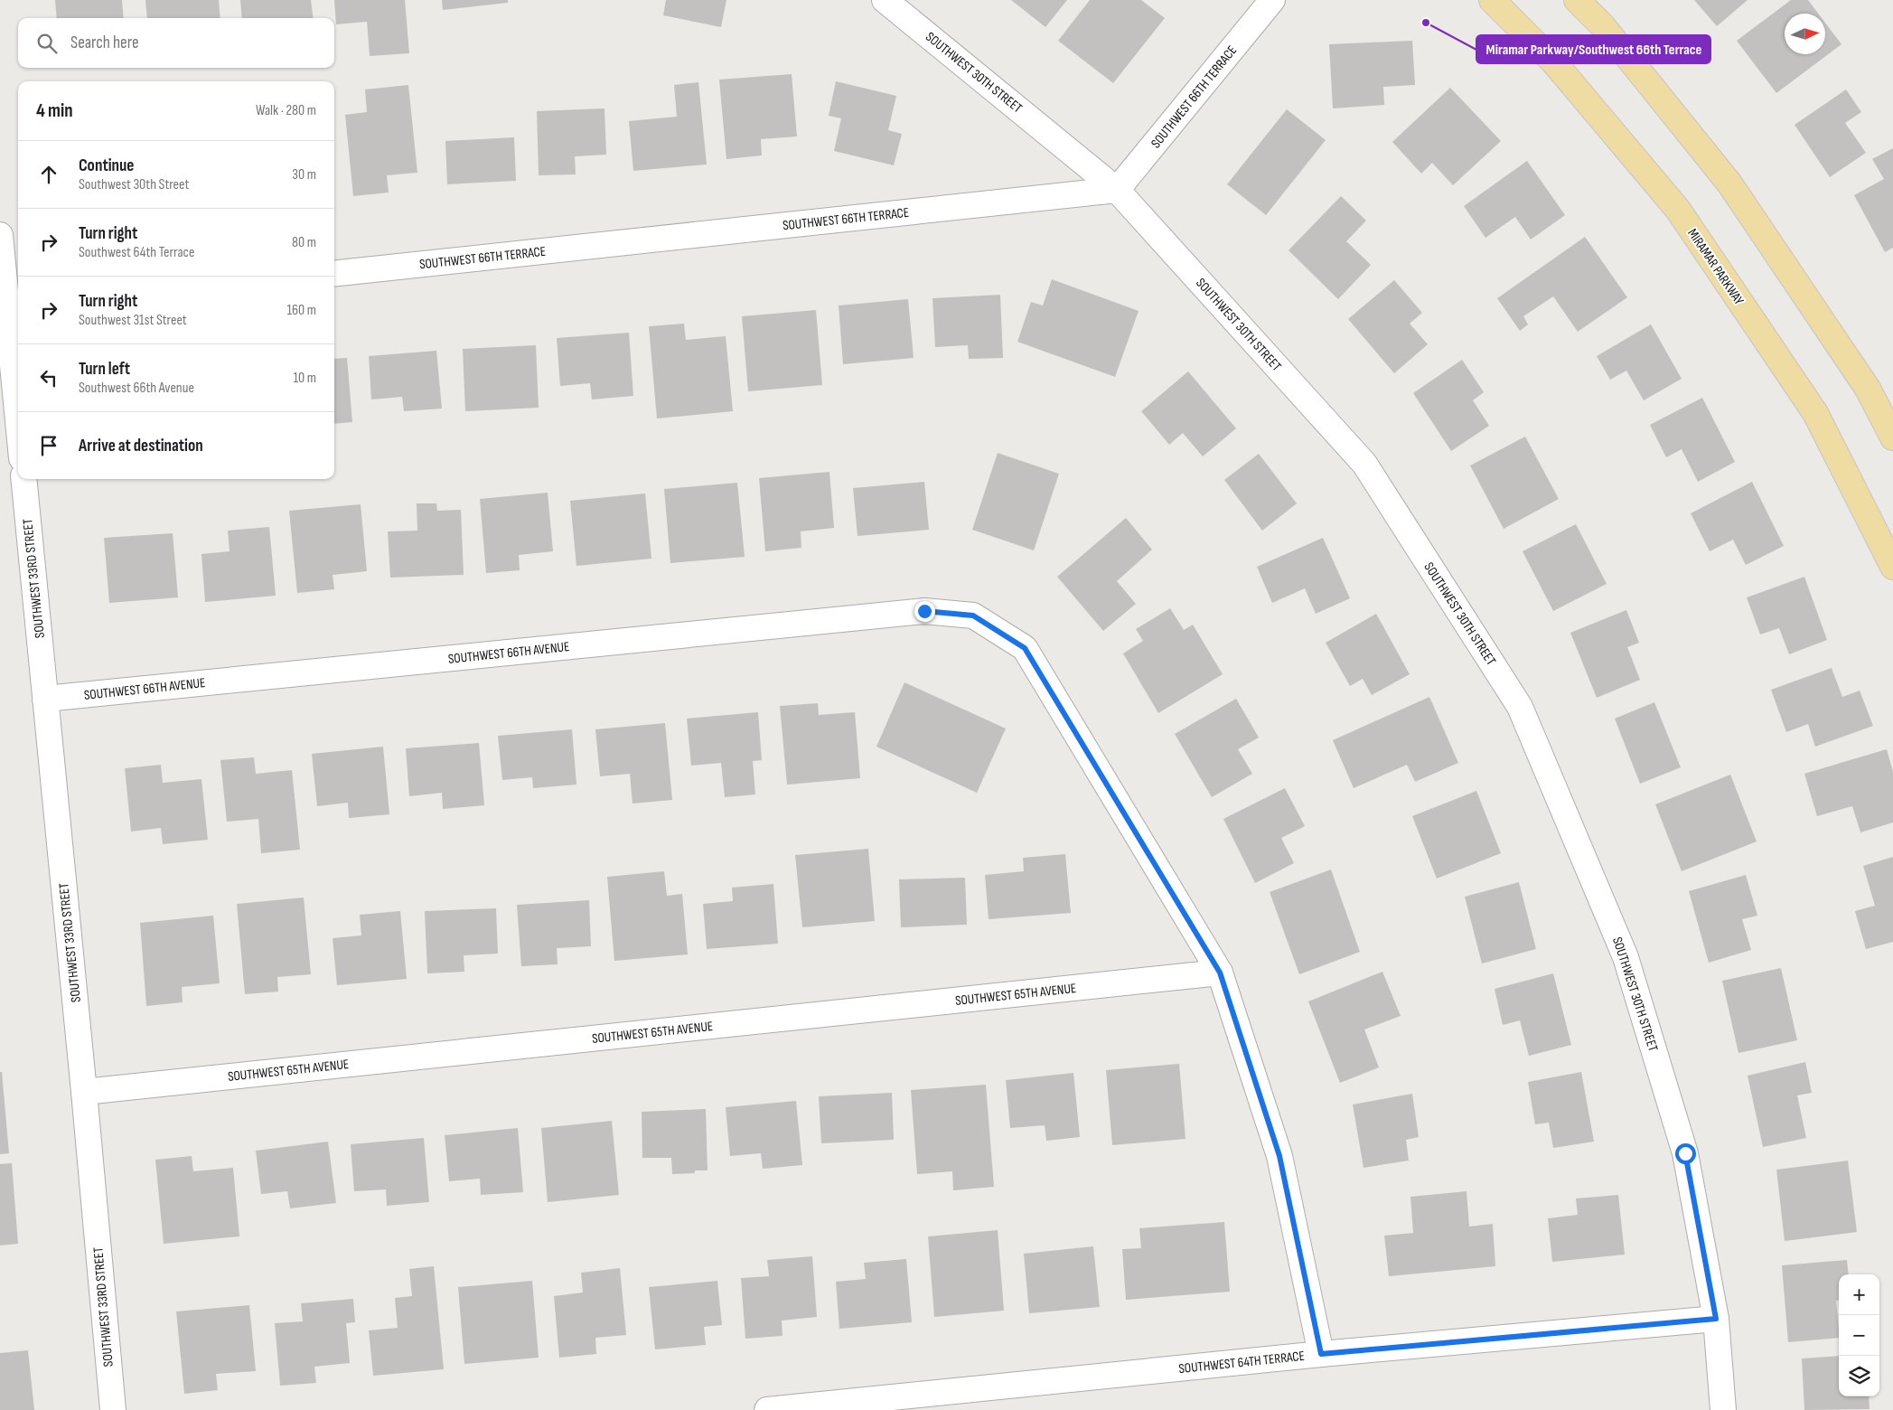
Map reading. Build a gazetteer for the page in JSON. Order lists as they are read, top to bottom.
{
  "streets": {
    "main road": ["MIRAMAR PARKWAY"],
    "street": [
      "SOUTHWEST 30TH STREET",
      "SOUTHWEST 66TH TERRACE",
      "SOUTHWEST 33RD STREET",
      "SOUTHWEST 66TH AVENUE",
      "SOUTHWEST 65TH AVENUE",
      "SOUTHWEST 64TH TERRACE"
    ]
  },
  "crossings": [
    ["SOUTHWEST 30TH STREET", "SOUTHWEST 66TH TERRACE"],
    ["SOUTHWEST 30TH STREET", "SOUTHWEST 64TH TERRACE"],
    ["SOUTHWEST 33RD STREET", "SOUTHWEST 66TH AVENUE"],
    ["SOUTHWEST 33RD STREET", "SOUTHWEST 65TH AVENUE"],
    ["SOUTHWEST 66TH AVENUE", "SOUTHWEST 65TH AVENUE"]
  ],
  "places": ["Miramar Parkway/Southwest 66th Terrace"],
  "north": "right",
  "page": {
    "search": "Search here",
    "heading": ["4 min", "Walk · 280 m"],
    "list": [
      ["Continue", "Southwest 30th Street", "30 m"],
      ["Turn right", "Southwest 64th Terrace", "80 m"],
      ["Turn right", "Southwest 31st Street", "160 m"],
      ["Turn left", "Southwest 66th Avenue", "10 m"],
      "Arrive at destination"
    ],
    "map_buttons": ["+", "−"]
  }
}
